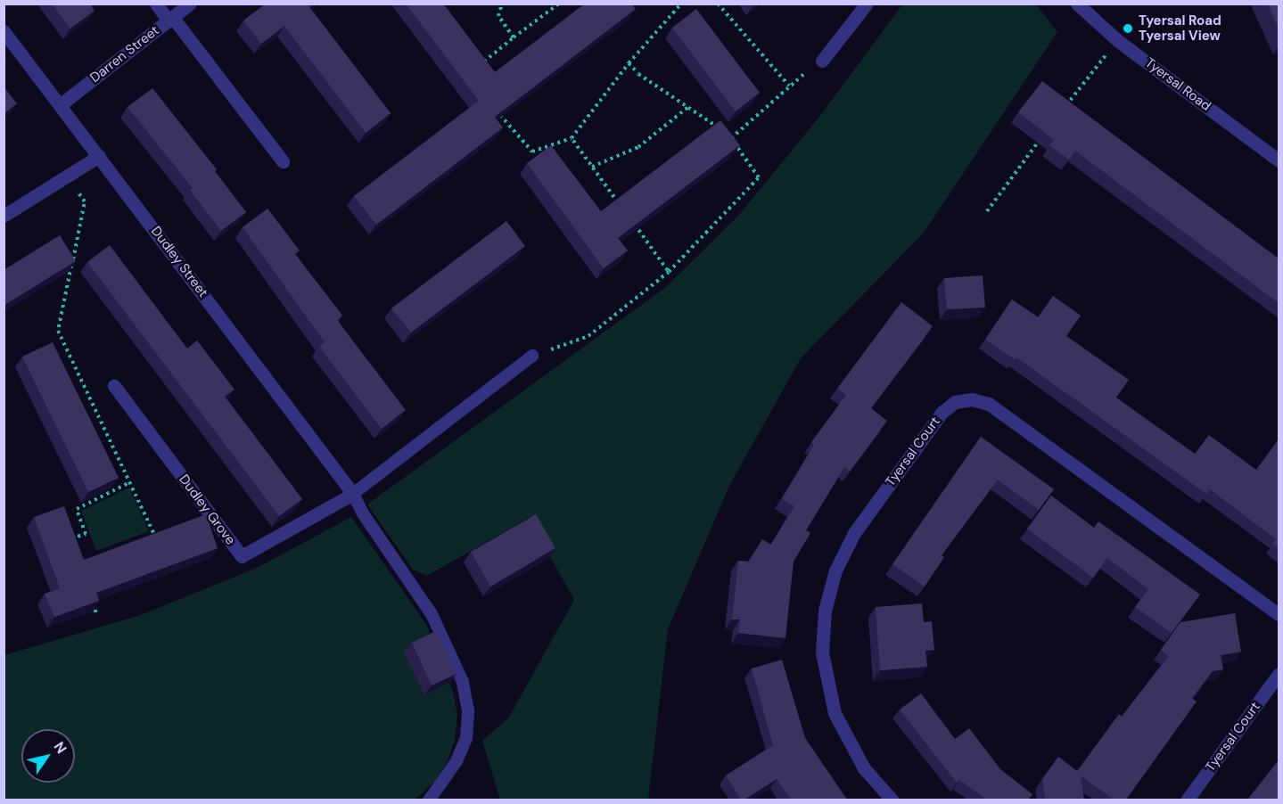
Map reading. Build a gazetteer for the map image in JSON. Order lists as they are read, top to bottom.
{
  "streets": {
    "street": [
      "Darren Street",
      "Tyersal Road",
      "Dudley Street",
      "Tyersal Court",
      "Dudley Grove"
    ]
  },
  "crossings": [
    ["Darren Street", "Dudley Street"],
    ["Dudley Street", "Dudley Grove"]
  ],
  "places": ["Tyersal Road Tyersal View"],
  "north": "top right"
}
